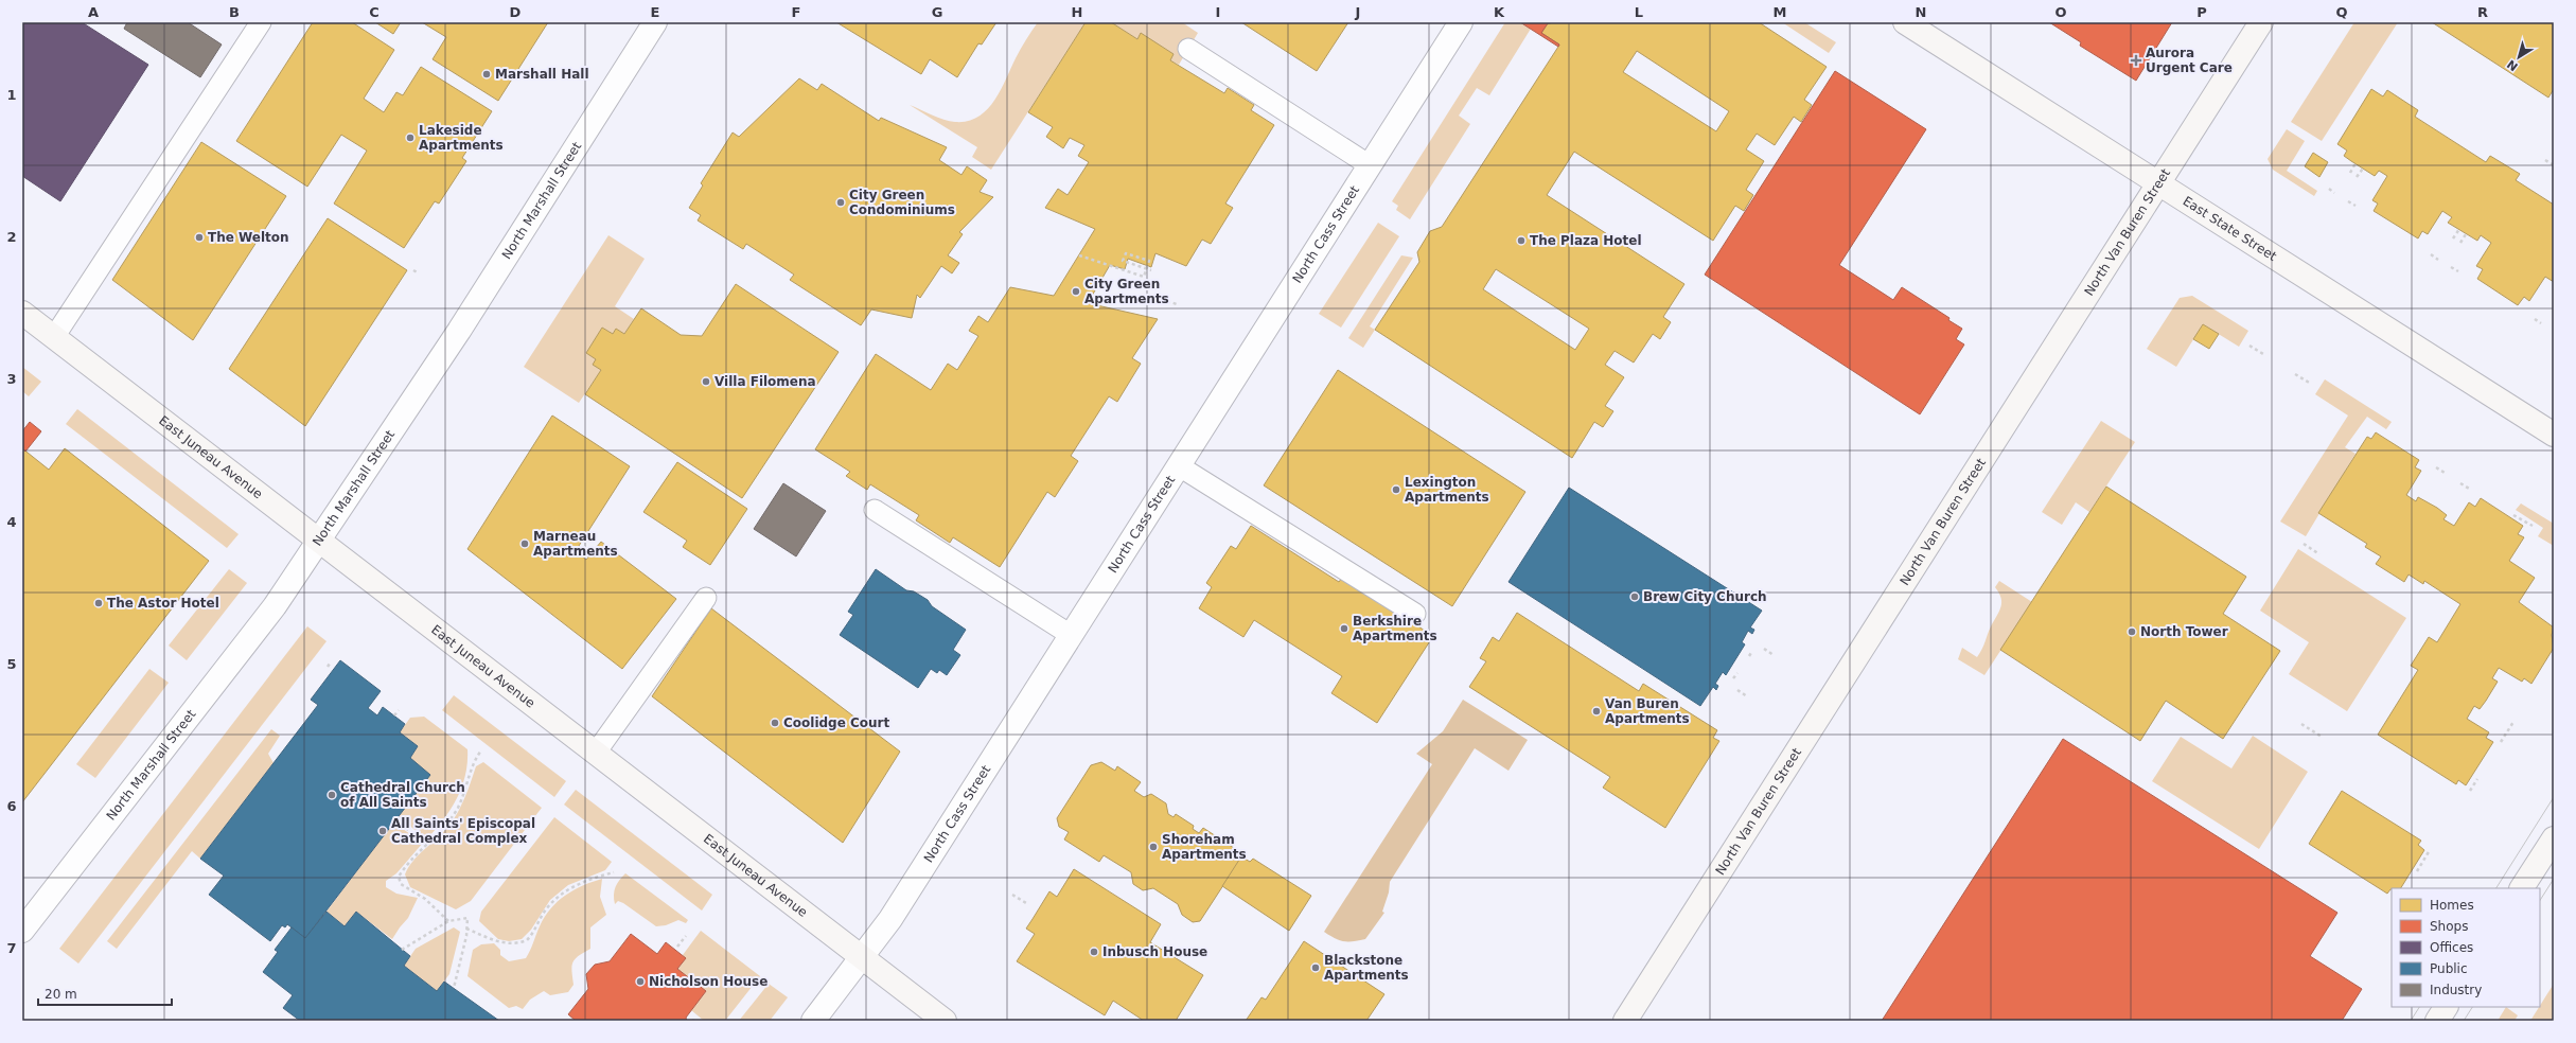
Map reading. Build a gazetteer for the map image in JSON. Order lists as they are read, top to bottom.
{
  "streets": {
    "main road": ["East State Street", "North Van Buren Street", "East Juneau Avenue"],
    "street": ["North Marshall Street", "North Cass Street"]
  },
  "crossings": [
    ["North Marshall Street", "East Juneau Avenue"],
    ["East State Street", "North Van Buren Street"],
    ["North Cass Street", "East Juneau Avenue"]
  ],
  "places": {
    "health": ["Aurora Urgent Care"],
    "other": [
      "Marshall Hall",
      "Lakeside Apartments",
      "City Green Condominiums",
      "The Welton",
      "The Plaza Hotel",
      "City Green Apartments",
      "Villa Filomena",
      "Lexington Apartments",
      "Marneau Apartments",
      "Brew City Church",
      "The Astor Hotel",
      "Berkshire Apartments",
      "North Tower",
      "Van Buren Apartments",
      "Coolidge Court",
      "Cathedral Church of All Saints",
      "All Saints' Episcopal Cathedral Complex",
      "Shoreham Apartments",
      "Inbusch House",
      "Blackstone Apartments",
      "Nicholson House"
    ]
  },
  "legend": [
    "Homes",
    "Shops",
    "Offices",
    "Public",
    "Industry"
  ],
  "scale_bar": "20 m",
  "north": "bottom left",
  "grid": {
    "columns": [
      "A",
      "B",
      "C",
      "D",
      "E",
      "F",
      "G",
      "H",
      "I",
      "J",
      "K",
      "L",
      "M",
      "N",
      "O",
      "P",
      "Q",
      "R"
    ],
    "rows": [
      "1",
      "2",
      "3",
      "4",
      "5",
      "6",
      "7"
    ]
  }
}
